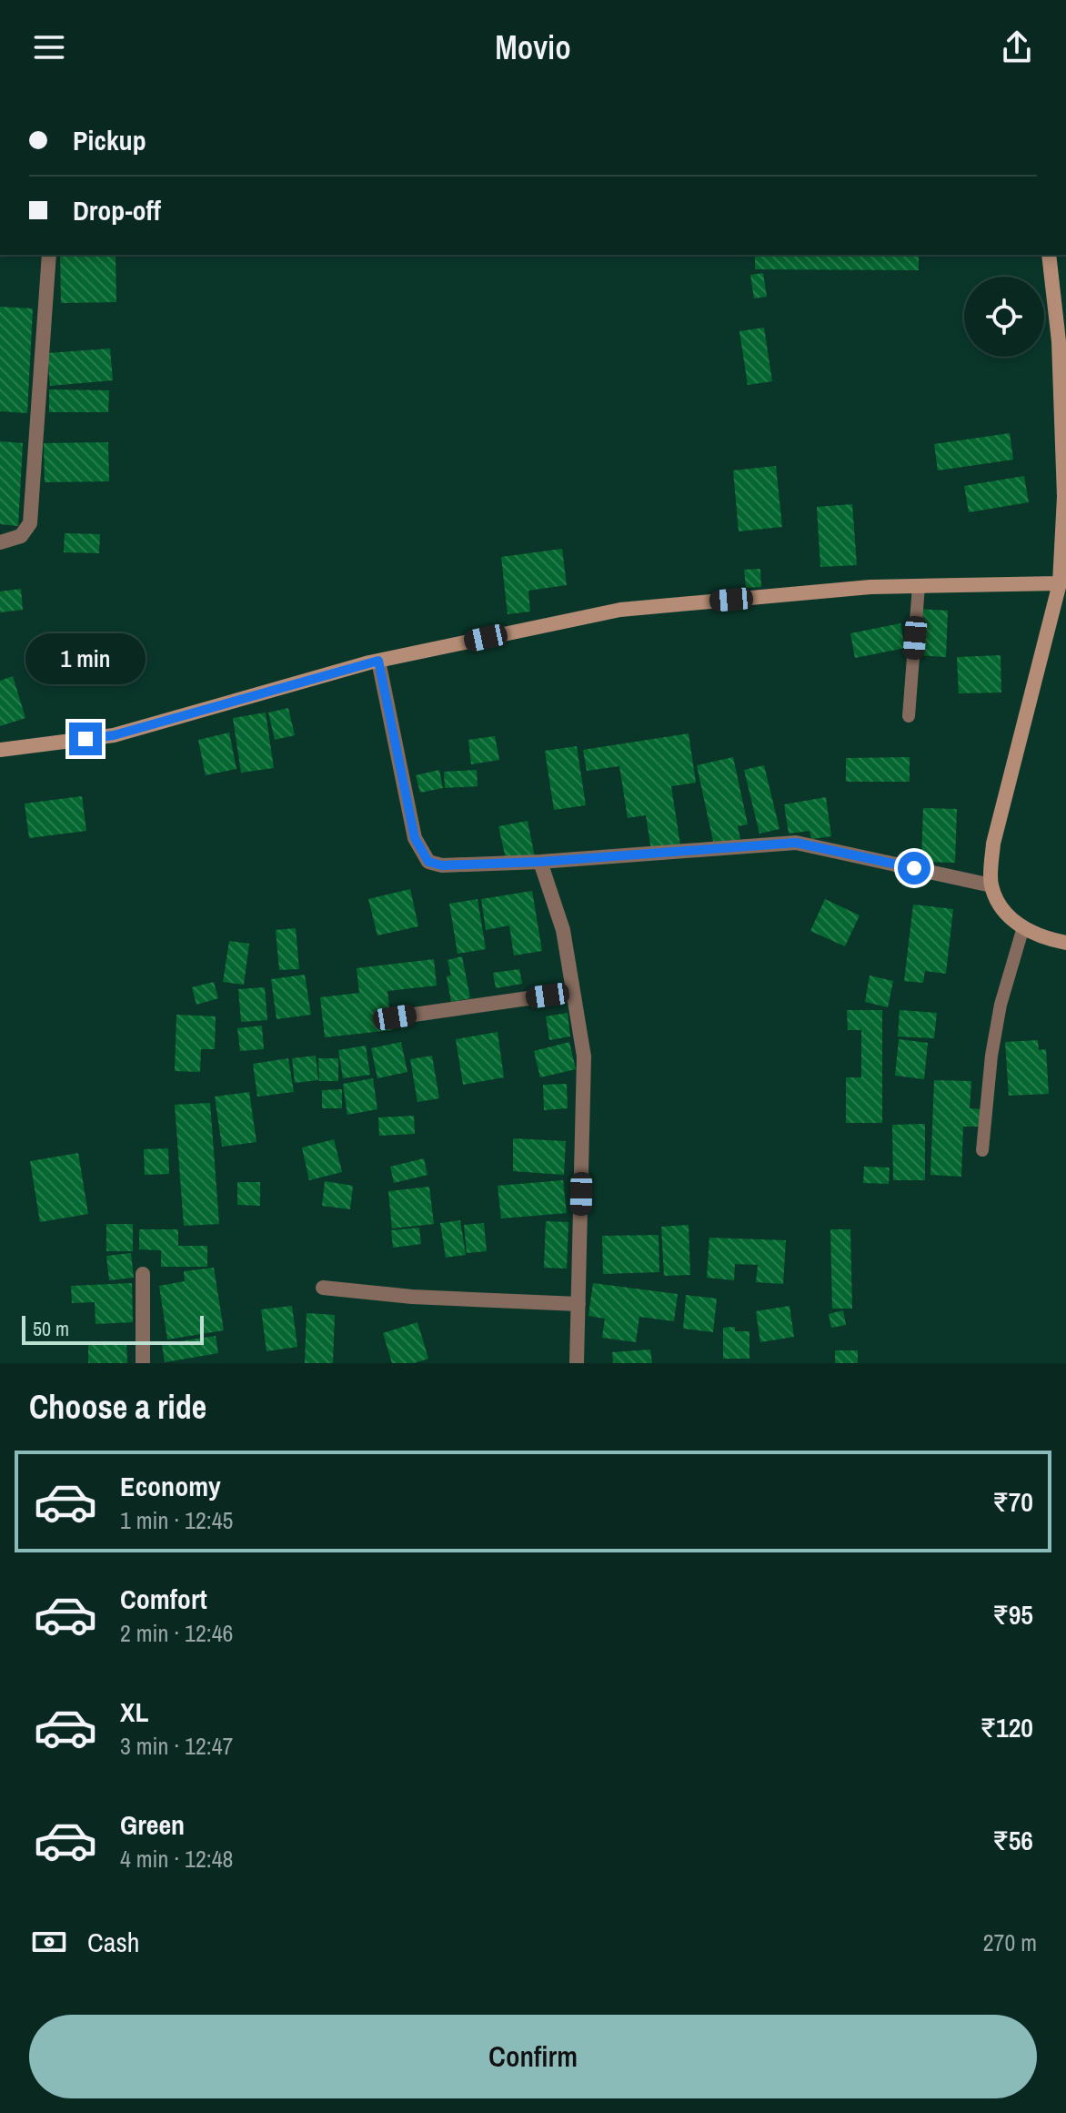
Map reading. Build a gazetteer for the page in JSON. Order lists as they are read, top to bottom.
{
  "scale_bar": "50 m",
  "page": {
    "header": "Movio",
    "banner": ["Pickup", "Drop-off"],
    "bubble": "1 min",
    "scale": "50 m",
    "heading": "Choose a ride",
    "list": [
      {
        "name": "Economy",
        "note": "1 min · 12:45",
        "value": "₹70"
      },
      {
        "name": "Comfort",
        "note": "2 min · 12:46",
        "value": "₹95"
      },
      {
        "name": "XL",
        "note": "3 min · 12:47",
        "value": "₹120"
      },
      {
        "name": "Green",
        "note": "4 min · 12:48",
        "value": "₹56"
      }
    ],
    "pay": ["Cash", "270 m"],
    "buttons": "Confirm"
  }
}
